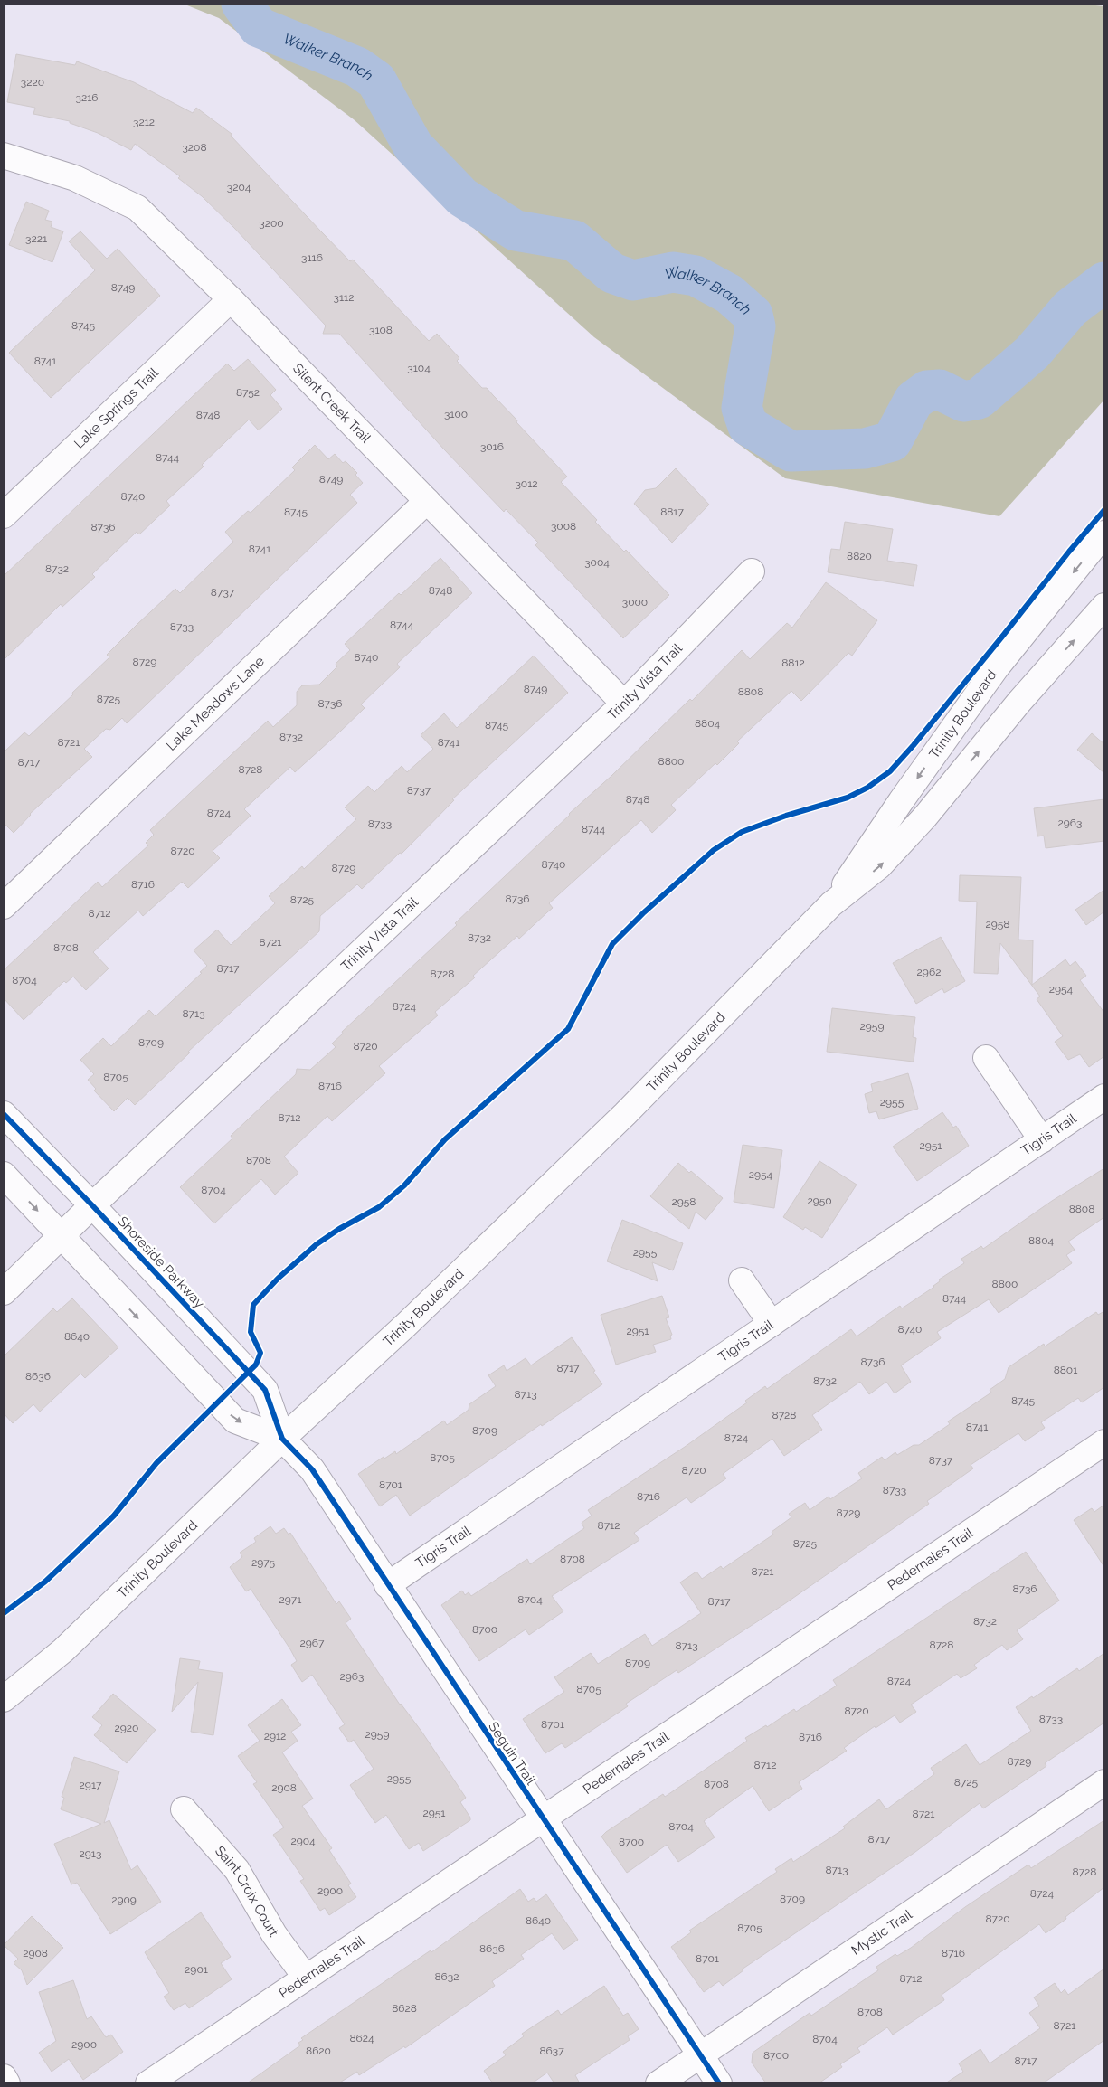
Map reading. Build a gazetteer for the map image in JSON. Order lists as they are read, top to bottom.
{
  "streets": {
    "street": [
      "Silent Creek Trail",
      "Lake Springs Trail",
      "Trinity Vista Trail",
      "Lake Meadows Lane",
      "Trinity Boulevard",
      "Tigris Trail",
      "Shoreside Parkway",
      "Pedernales Trail",
      "Seguin Trail",
      "Saint Croix Court",
      "Mystic Trail"
    ]
  },
  "crossings": [
    ["Silent Creek Trail", "Lake Springs Trail"],
    ["Silent Creek Trail", "Trinity Vista Trail"],
    ["Silent Creek Trail", "Lake Meadows Lane"],
    ["Trinity Vista Trail", "Shoreside Parkway"],
    ["Trinity Boulevard", "Shoreside Parkway"],
    ["Trinity Boulevard", "Seguin Trail"],
    ["Tigris Trail", "Seguin Trail"],
    ["Shoreside Parkway", "Seguin Trail"],
    ["Pedernales Trail", "Seguin Trail"],
    ["Pedernales Trail", "Saint Croix Court"],
    ["Seguin Trail", "Mystic Trail"]
  ],
  "water": ["Walker Branch"],
  "house_numbers": [
    "3220",
    "3216",
    "3212",
    "3208",
    "3204",
    "3200",
    "3221",
    "3116",
    "8749",
    "3112",
    "8745",
    "3108",
    "8741",
    "3104",
    "8752",
    "3100",
    "8748",
    "3016",
    "8744",
    "8749",
    "3012",
    "8740",
    "8745",
    "8817",
    "3008",
    "8736",
    "8741",
    "8820",
    "3004",
    "8732",
    "8748",
    "8737",
    "3000",
    "8744",
    "8733",
    "8740",
    "8729",
    "8812",
    "8749",
    "8808",
    "8725",
    "8736",
    "8804",
    "8745",
    "8732",
    "8721",
    "8741",
    "8800",
    "8717",
    "8728",
    "8737",
    "8748",
    "8724",
    "2963",
    "8733",
    "8744",
    "8720",
    "8740",
    "8729",
    "8716",
    "8736",
    "8725",
    "8712",
    "2958",
    "8732",
    "8721",
    "8708",
    "8717",
    "2962",
    "8728",
    "8704",
    "2954",
    "8724",
    "8713",
    "2959",
    "8709",
    "8720",
    "8705",
    "8716",
    "2955",
    "8712",
    "2951",
    "8708",
    "2954",
    "8704",
    "2950",
    "2958",
    "8808",
    "8804",
    "2955",
    "8800",
    "8744",
    "8740",
    "2951",
    "8640",
    "8736",
    "8717",
    "8801",
    "8636",
    "8732",
    "8713",
    "8745",
    "8728",
    "8741",
    "8709",
    "8724",
    "8705",
    "8737",
    "8720",
    "8701",
    "8733",
    "8716",
    "8729",
    "8712",
    "8725",
    "8708",
    "2975",
    "8721",
    "8736",
    "2971",
    "8704",
    "8717",
    "8732",
    "8700",
    "2967",
    "8728",
    "8713",
    "8709",
    "2963",
    "8724",
    "8705",
    "8720",
    "8733",
    "8701",
    "2920",
    "2959",
    "2912",
    "8716",
    "8729",
    "8712",
    "2955",
    "8725",
    "8708",
    "2917",
    "2908",
    "2951",
    "8721",
    "8704",
    "8717",
    "2904",
    "8700",
    "2913",
    "8713",
    "8728",
    "2900",
    "8724",
    "8709",
    "2909",
    "8720",
    "8640",
    "8705",
    "8636",
    "2908",
    "8716",
    "8701",
    "2901",
    "8632",
    "8712",
    "8628",
    "8708",
    "8721",
    "8624",
    "8704",
    "2900",
    "8620",
    "8637",
    "8700",
    "8717"
  ]
}
